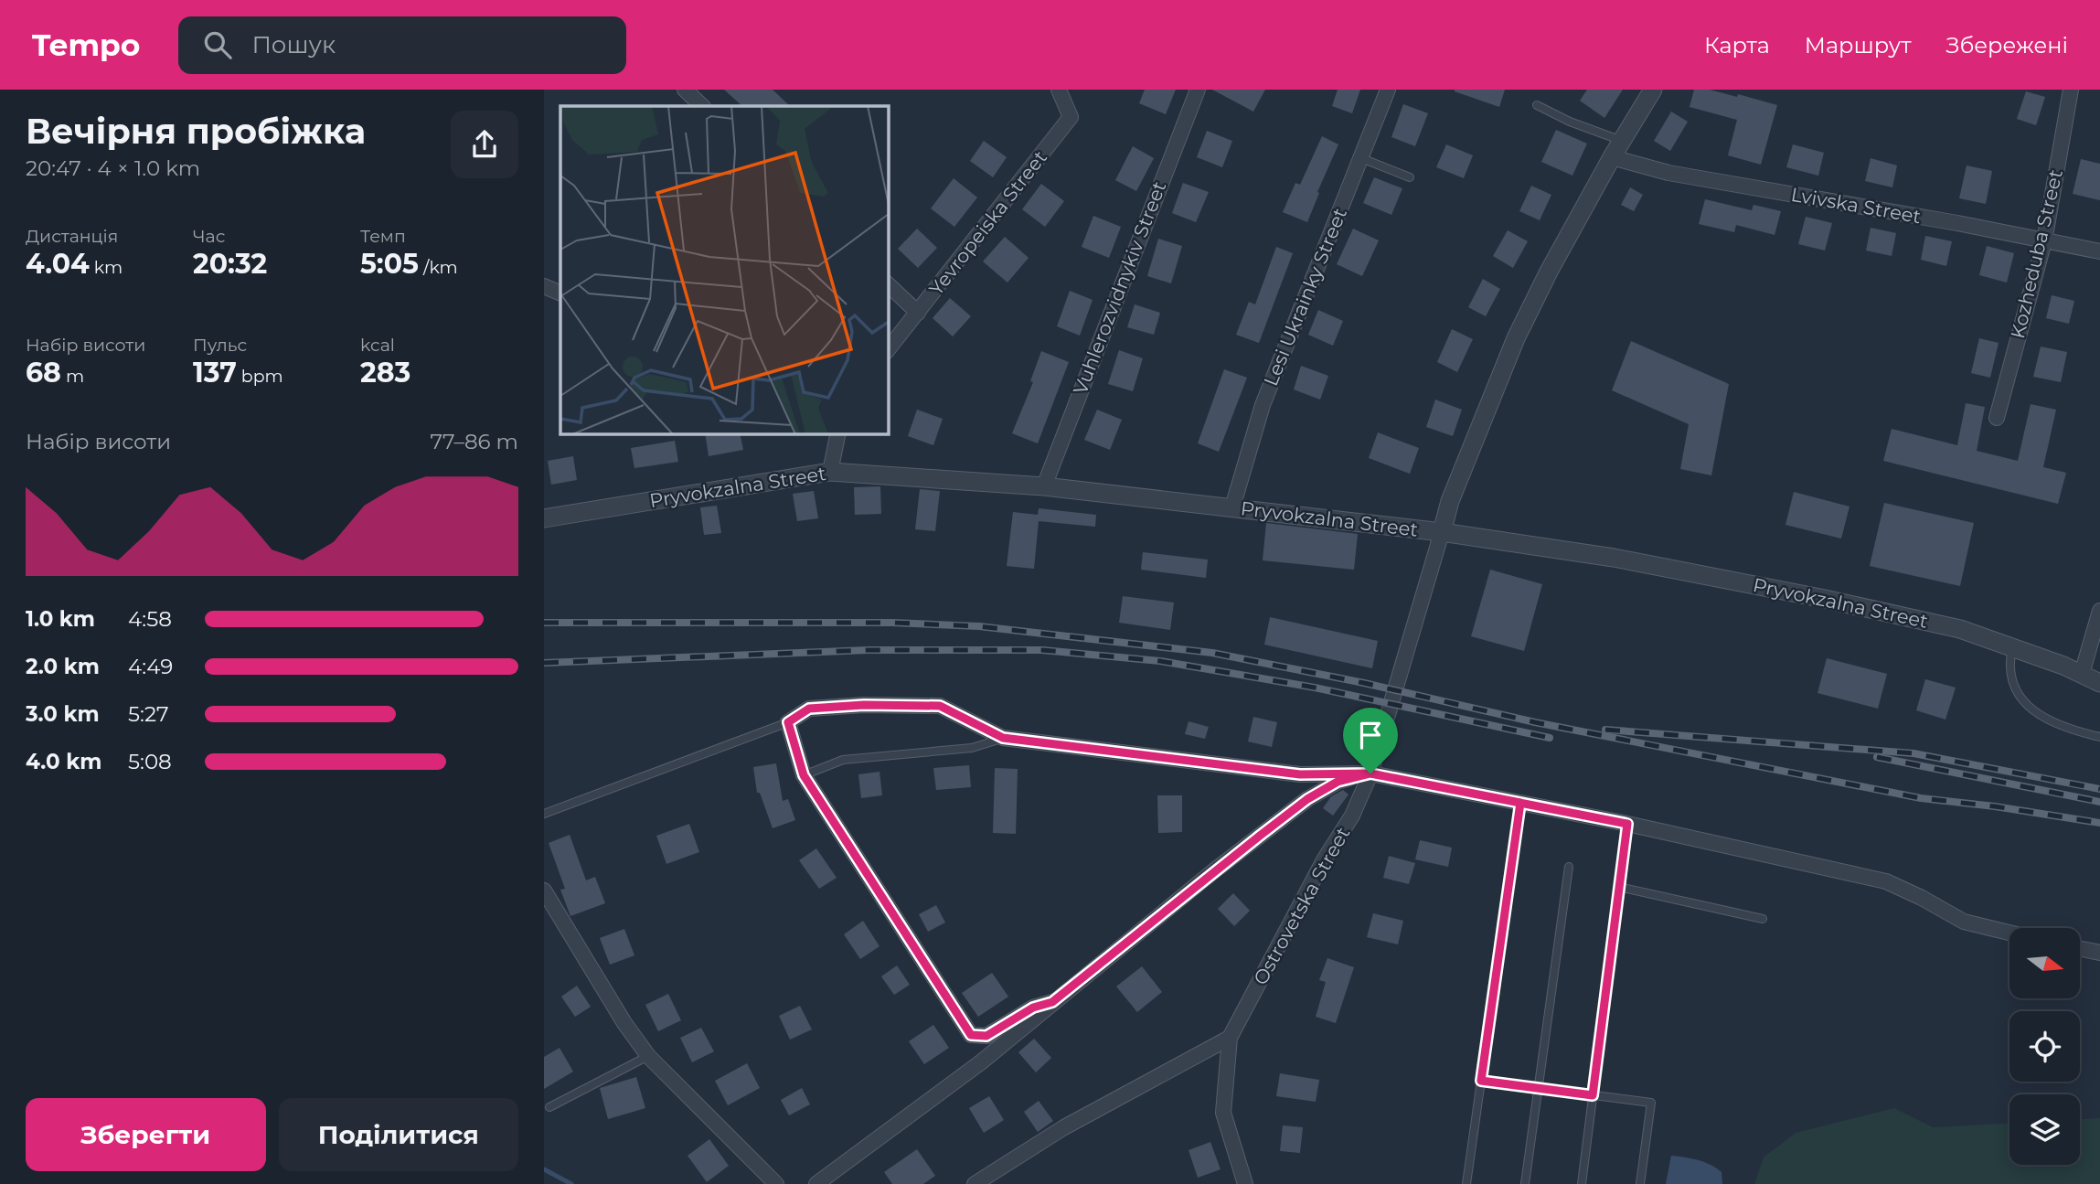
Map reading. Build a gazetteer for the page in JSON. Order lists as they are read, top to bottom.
{
  "streets": {
    "street": [
      "Lvivska Street",
      "Yevropeiska Street",
      "Kozheduba Street",
      "Vuhlerozvidnykiv Street",
      "Lesi Ukrainky Street",
      "Pryvokzalna Street",
      "Ostrovetska Street"
    ]
  },
  "crossings": [
    ["Lvivska Street", "Kozheduba Street"],
    ["Vuhlerozvidnykiv Street", "Pryvokzalna Street"],
    ["Lesi Ukrainky Street", "Pryvokzalna Street"],
    ["Pryvokzalna Street", "Ostrovetska Street"]
  ],
  "north": "right",
  "page": {
    "header": "Tempo",
    "search": "Пошук",
    "nav": ["Карта", "Маршрут", "Збережені"],
    "heading": ["Вечірня пробіжка", "20:47 · 4 × 1.0 km"],
    "stats": [
      ["Дистанція", "4.04 km"],
      ["Час", "20:32"],
      ["Темп", "5:05 /km"],
      ["Набір висоти", "68 m"],
      ["Пульс", "137 bpm"],
      ["kcal", "283"]
    ],
    "chart": ["Набір висоти", "77–86 m"],
    "list": [
      {
        "name": "1.0 km",
        "note": "4:58"
      },
      {
        "name": "2.0 km",
        "note": "4:49"
      },
      {
        "name": "3.0 km",
        "note": "5:27"
      },
      {
        "name": "4.0 km",
        "note": "5:08"
      }
    ],
    "buttons": ["Зберегти", "Поділитися"]
  }
}
